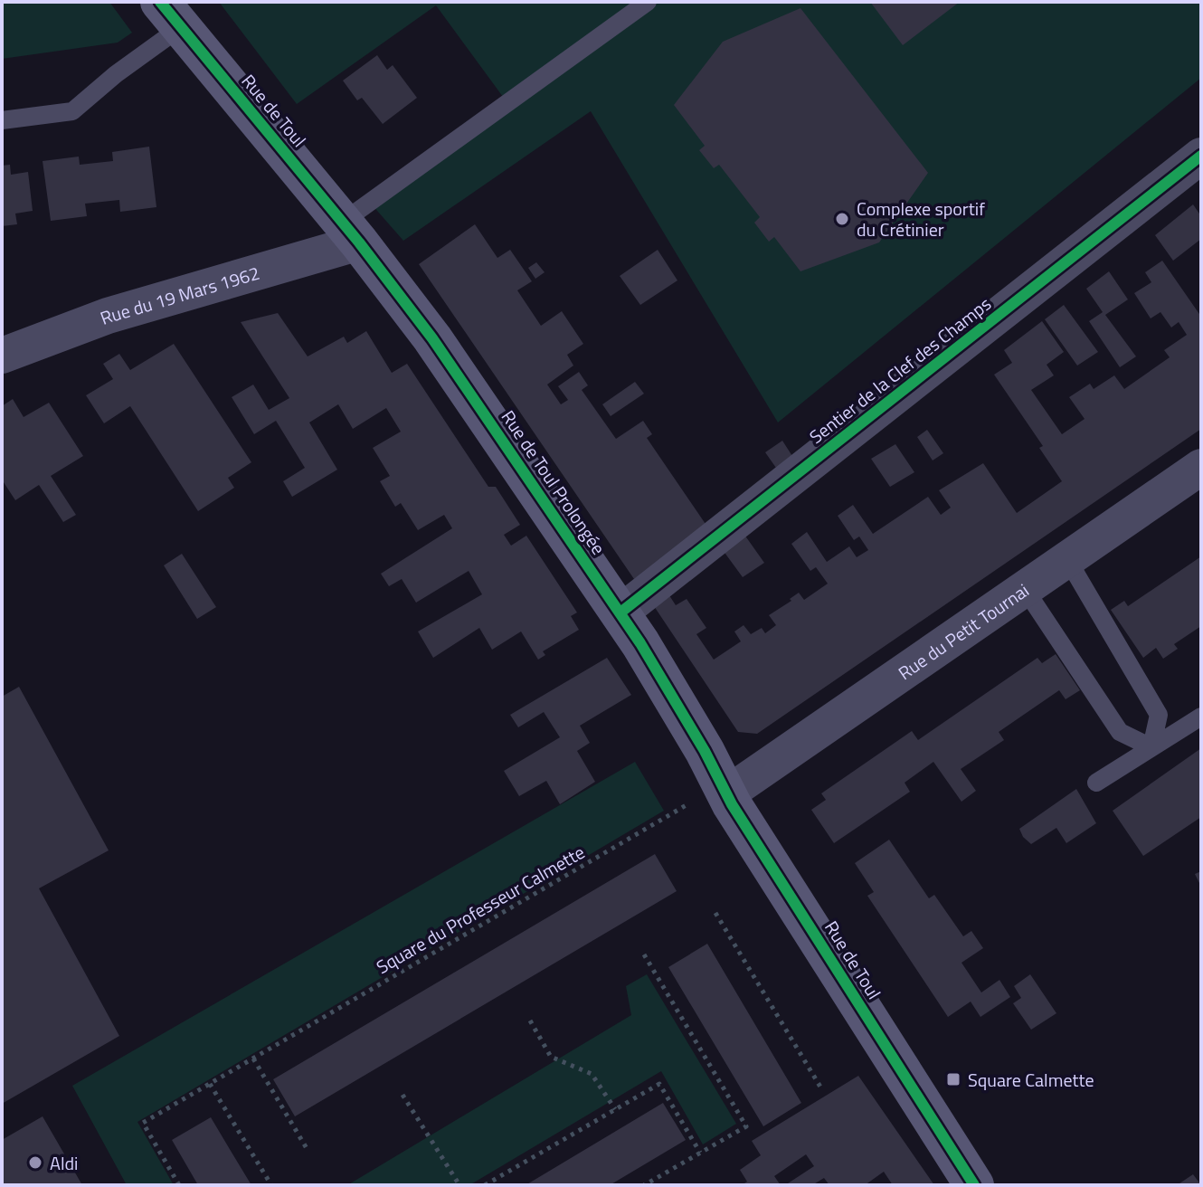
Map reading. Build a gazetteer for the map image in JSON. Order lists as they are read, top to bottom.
{
  "streets": {
    "street": [
      "Rue de Toul",
      "Rue du 19 Mars 1962",
      "Sentier de la Clef des Champs",
      "Rue de Toul Prolongée",
      "Rue du Petit Tournai"
    ],
    "path": ["Square du Professeur Calmette"]
  },
  "crossings": [
    ["Rue de Toul", "Rue du 19 Mars 1962"],
    ["Rue de Toul", "Rue de Toul Prolongée"],
    ["Rue de Toul", "Rue du Petit Tournai"],
    ["Rue de Toul", "Square du Professeur Calmette"],
    ["Rue du 19 Mars 1962", "Rue de Toul Prolongée"],
    ["Sentier de la Clef des Champs", "Rue de Toul Prolongée"],
    ["Rue de Toul Prolongée", "Rue du Petit Tournai"],
    ["Rue de Toul Prolongée", "Square du Professeur Calmette"],
    ["Rue du Petit Tournai", "Square du Professeur Calmette"]
  ],
  "places": {
    "other": ["Complexe sportif du Crétinier", "Aldi"],
    "transit": ["Square Calmette"]
  }
}
